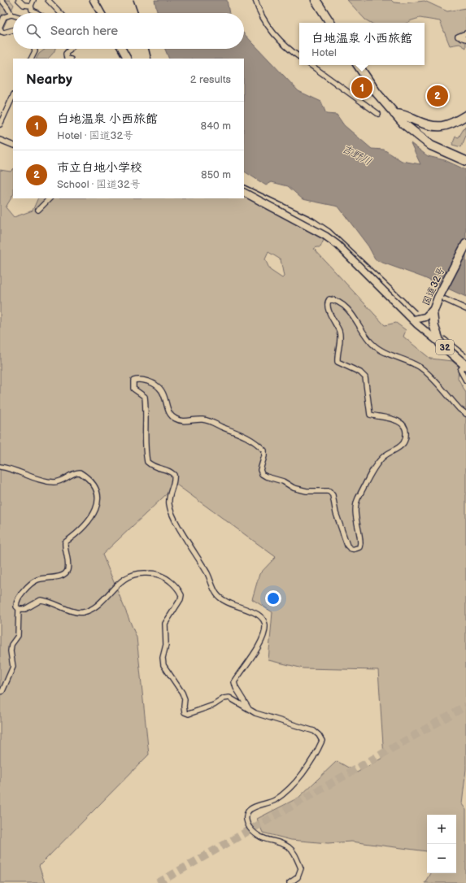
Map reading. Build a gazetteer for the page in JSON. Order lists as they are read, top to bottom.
{
  "streets": {
    "highway": ["国道32号", "32"]
  },
  "water": ["吉野川"],
  "page": {
    "search": "Search here",
    "popup": ["白地温泉 小西旅館", "Hotel"],
    "heading": ["Nearby", "2 results"],
    "pins": ["1", "2"],
    "list": [
      {
        "mark": "1",
        "name": "白地温泉 小西旅館",
        "note": "Hotel · 国道32号",
        "value": "840 m"
      },
      {
        "mark": "2",
        "name": "市立白地小学校",
        "note": "School · 国道32号",
        "value": "850 m"
      }
    ],
    "map_buttons": ["+", "−"]
  }
}
